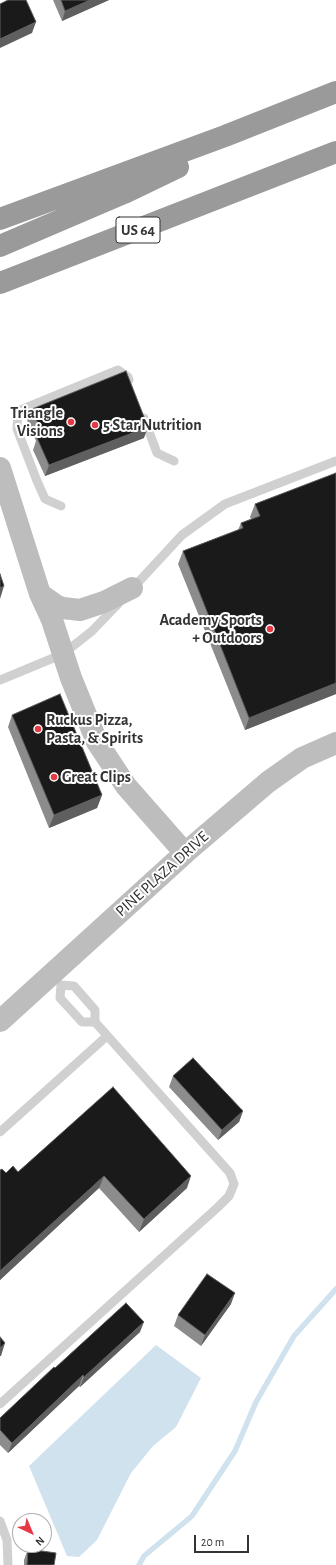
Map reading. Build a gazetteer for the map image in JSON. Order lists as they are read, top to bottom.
{
  "streets": {
    "highway": ["US 64"],
    "street": ["PINE PLAZA DRIVE"]
  },
  "places": [
    "Triangle Visions",
    "5 Star Nutrition",
    "Academy Sports + Outdoors",
    "Ruckus Pizza, Pasta, & Spirits",
    "Great Clips"
  ],
  "scale_bar": "20 m",
  "north": "bottom right"
}
